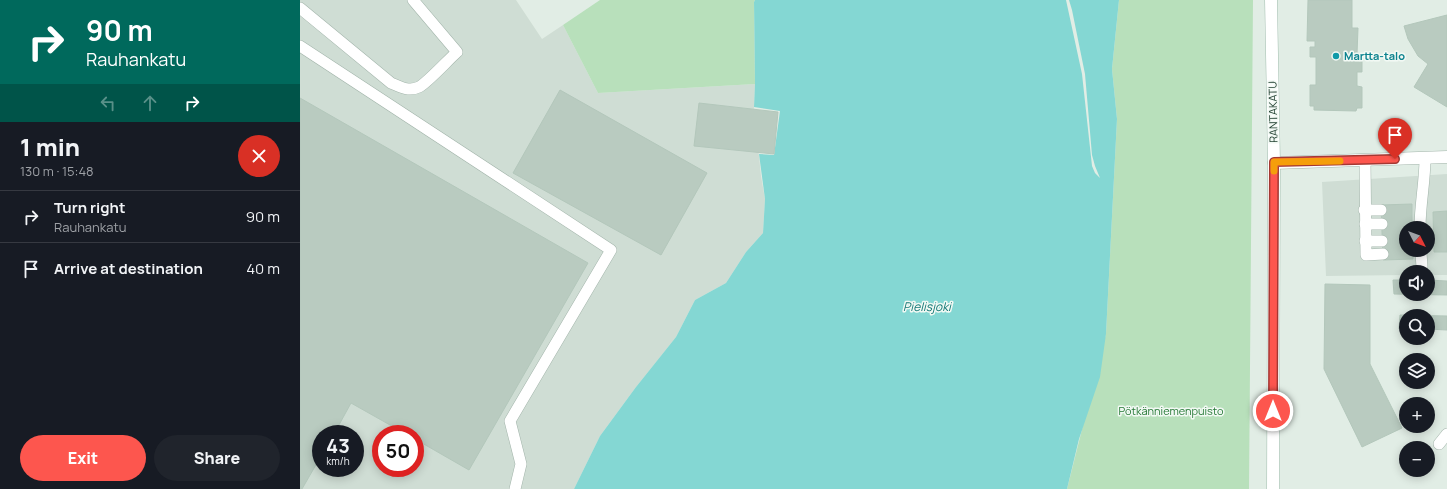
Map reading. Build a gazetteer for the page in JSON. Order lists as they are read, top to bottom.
{
  "streets": {
    "main road": ["RANTAKATU"]
  },
  "water": ["Pielisjoki"],
  "parks": ["Pötkänniemenpuisto"],
  "places": ["Martta-talo"],
  "north": "bottom right",
  "page": {
    "turn": ["90 m", "Rauhankatu"],
    "heading": ["1 min", "130 m · 15:48"],
    "list": [
      {
        "name": "Turn right",
        "note": "Rauhankatu",
        "value": "90 m"
      },
      {
        "name": "Arrive at destination",
        "value": "40 m"
      }
    ],
    "map_buttons": ["+", "−"],
    "speed": "43 km/h",
    "limit": "50",
    "buttons": ["Exit", "Share"]
  }
}
